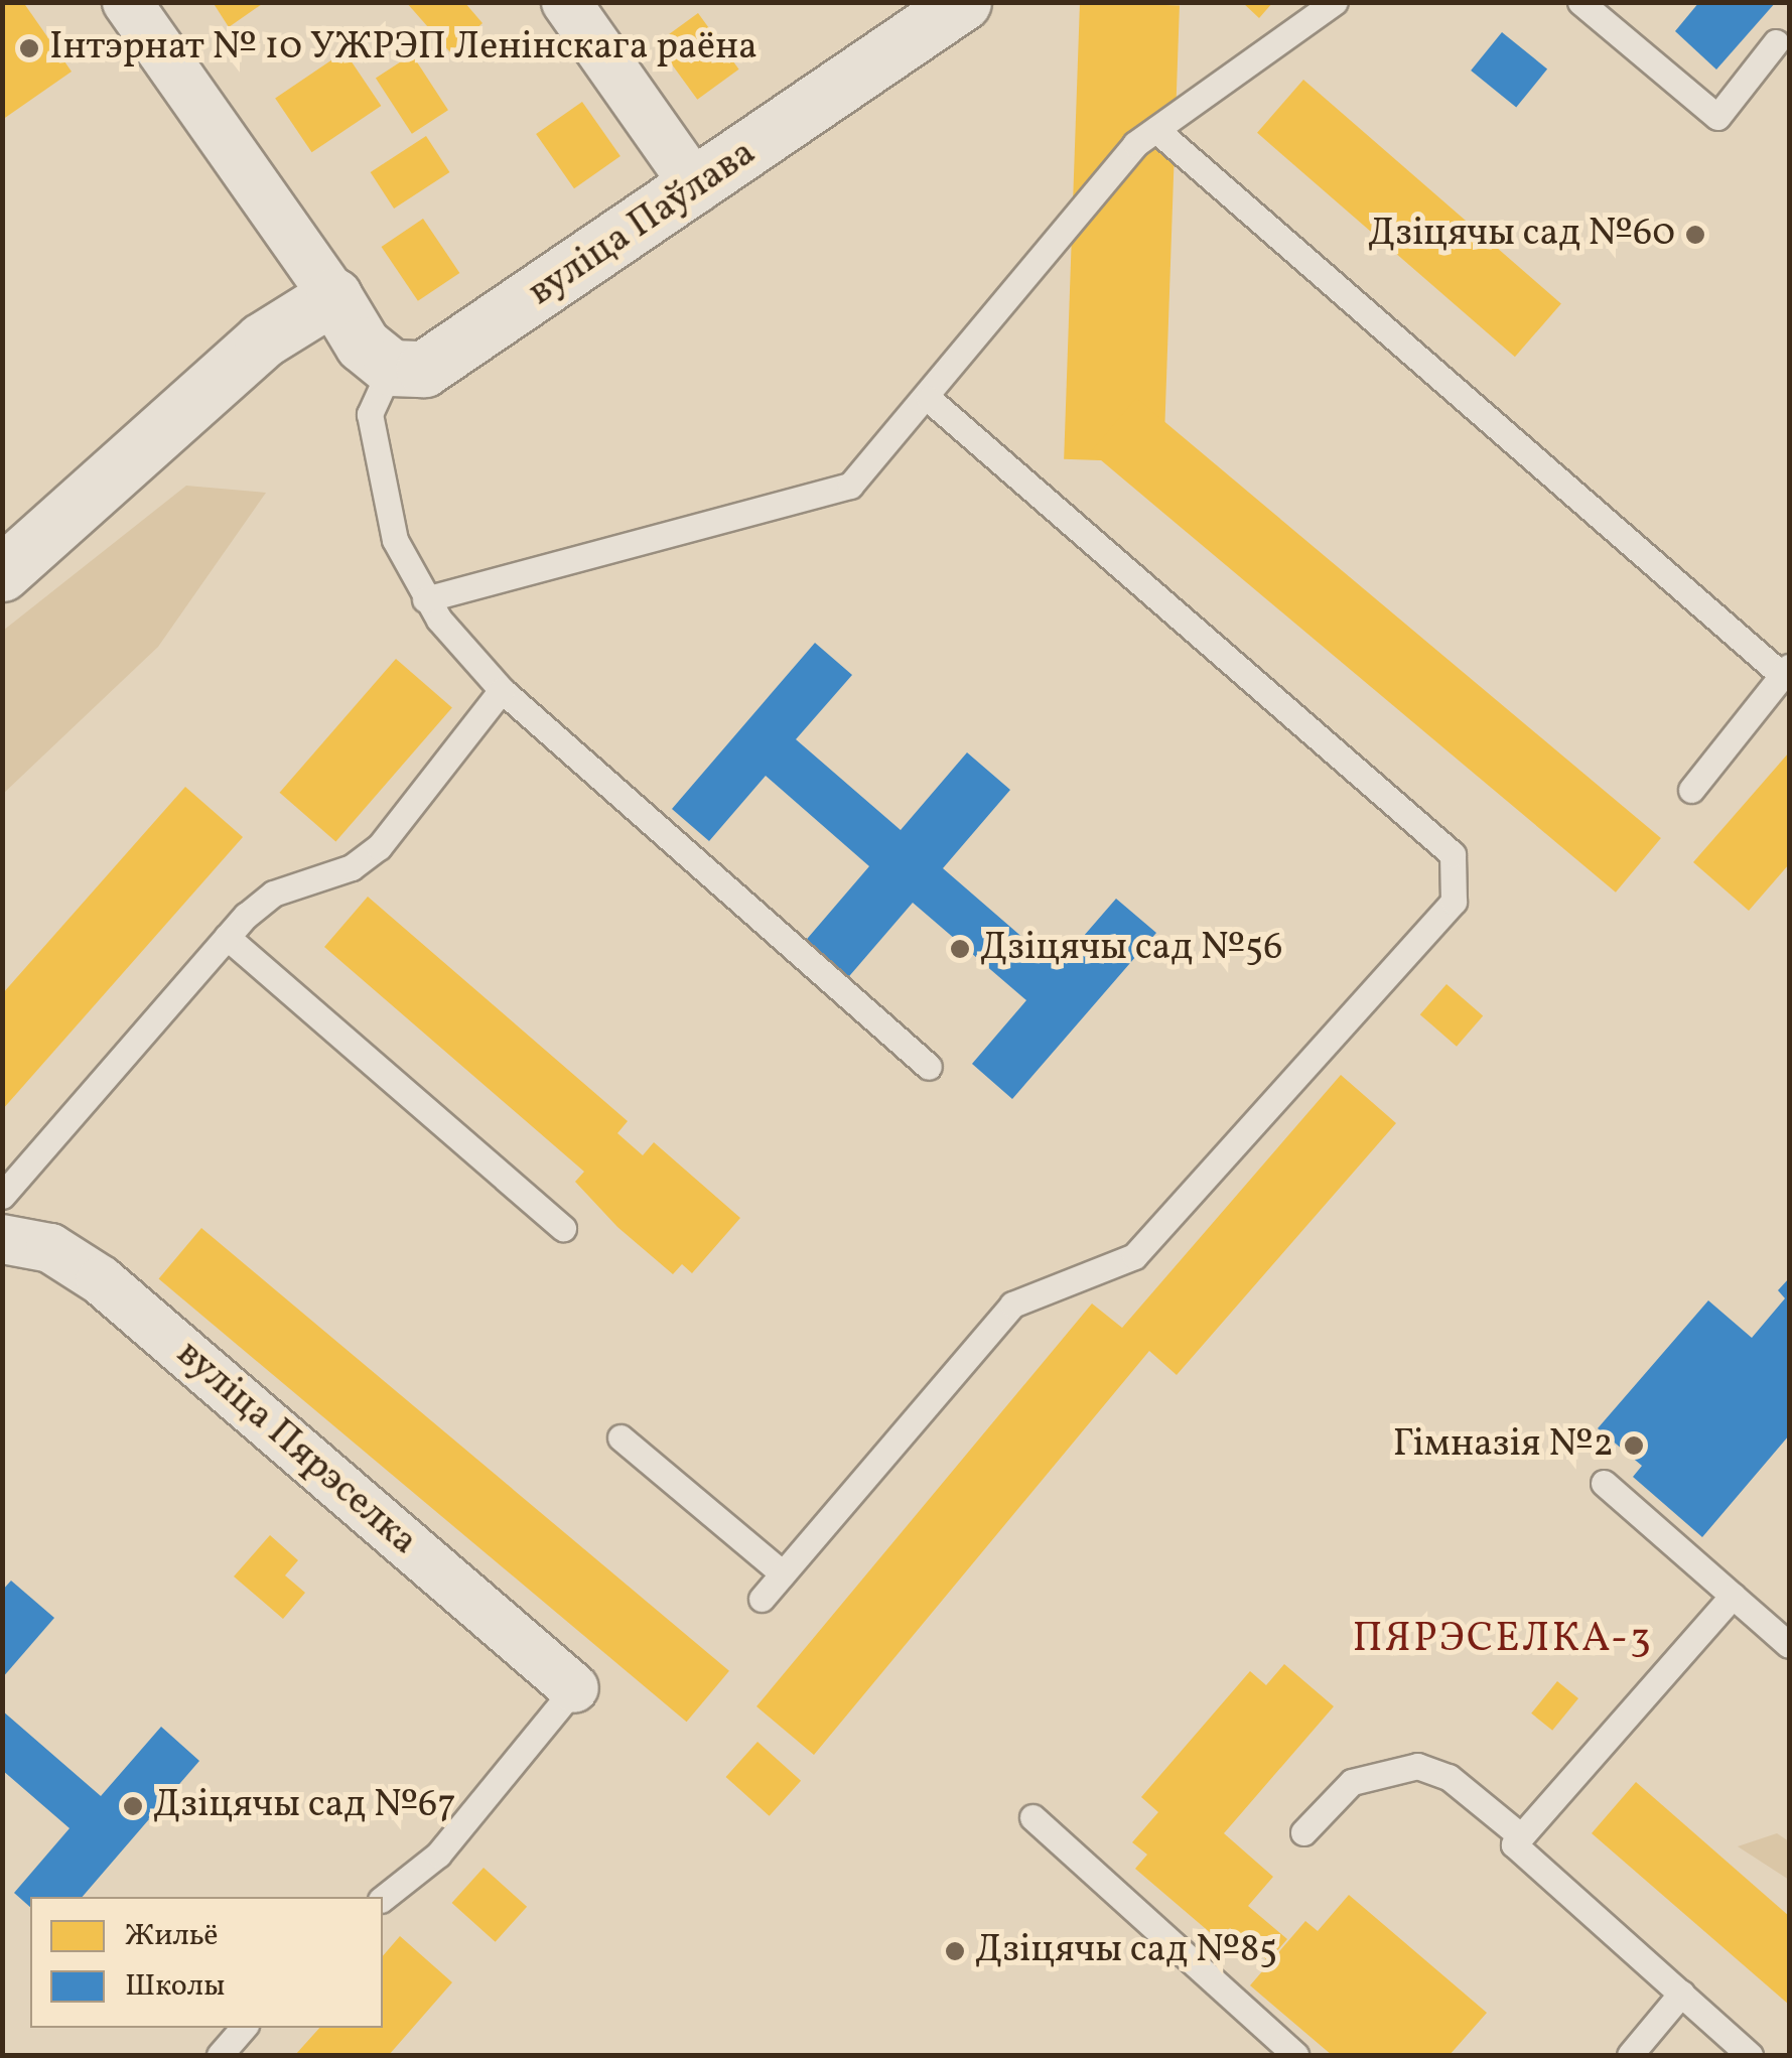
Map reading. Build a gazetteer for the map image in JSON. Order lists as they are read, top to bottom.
{
  "streets": {
    "street": ["вуліца Паўлава", "вуліца Пярэселка"]
  },
  "districts": ["ПЯРЭСЕЛКА-3"],
  "places": [
    "Інтэрнат № 10 УЖРЭП Ленінскага раёна",
    "Дзіцячы сад №60",
    "Дзіцячы сад №56",
    "Гімназія №2",
    "Дзіцячы сад №67",
    "Дзіцячы сад №85"
  ],
  "legend": ["Жильё", "Школы"]
}
